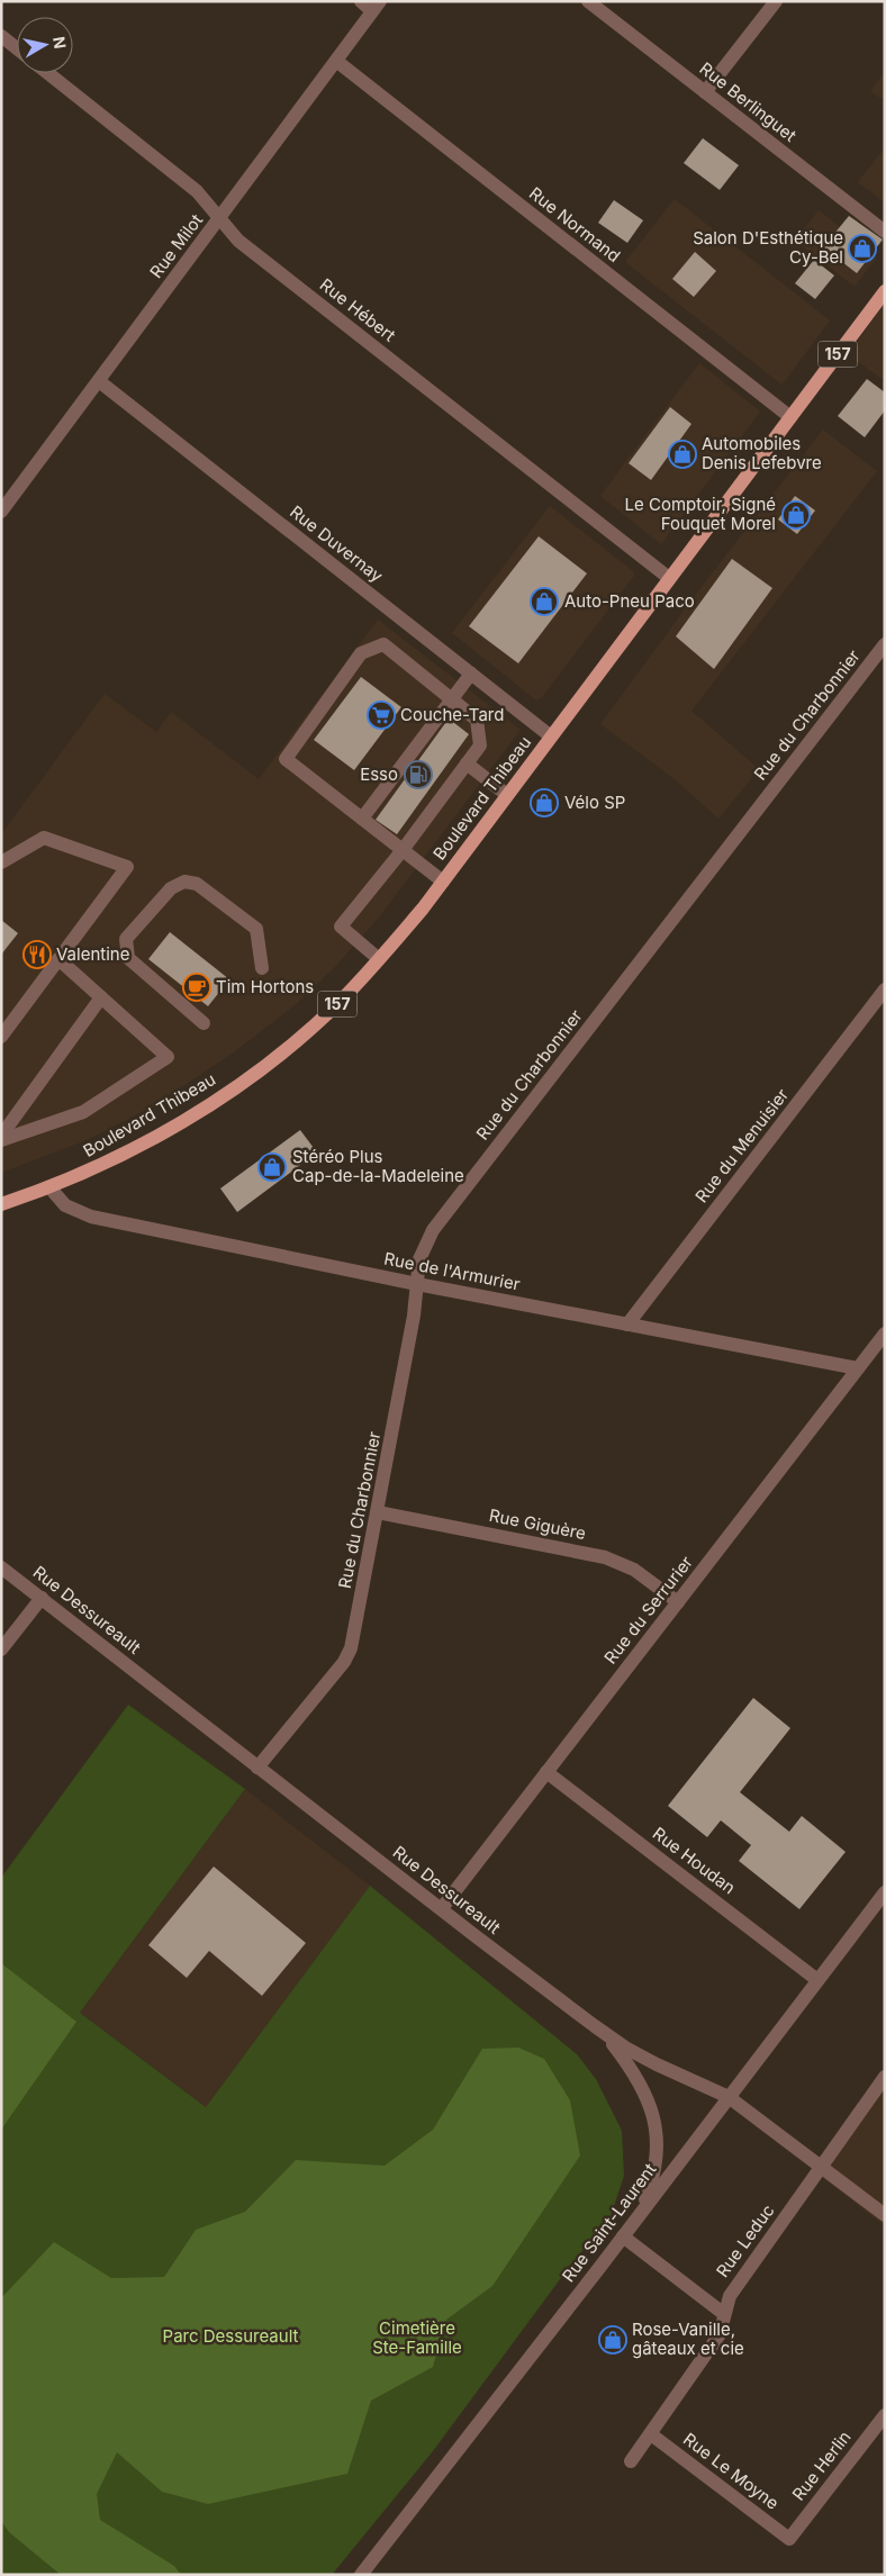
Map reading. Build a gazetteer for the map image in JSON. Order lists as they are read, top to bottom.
{
  "streets": {
    "main road": ["157", "Boulevard Thibeau"],
    "street": [
      "Rue Berlinguet",
      "Rue Normand",
      "Rue Milot",
      "Rue Hébert",
      "Rue Duvernay",
      "Rue du Charbonnier",
      "Rue du Menuisier",
      "Rue de l'Armurier",
      "Rue Giguère",
      "Rue Dessureault",
      "Rue du Serrurier",
      "Rue Houdan",
      "Rue Saint-Laurent",
      "Rue Leduc",
      "Rue Herlin",
      "Rue Le Moyne"
    ]
  },
  "crossings": [
    ["Rue Normand", "Rue Milot"],
    ["Rue Normand", "Boulevard Thibeau"],
    ["Rue Milot", "Rue Hébert"],
    ["Rue Milot", "Rue Duvernay"],
    ["Rue Hébert", "Boulevard Thibeau"],
    ["Rue Duvernay", "Boulevard Thibeau"],
    ["Rue du Charbonnier", "Rue de l'Armurier"],
    ["Rue du Charbonnier", "Rue Giguère"],
    ["Rue du Charbonnier", "Rue Dessureault"],
    ["Boulevard Thibeau", "Rue de l'Armurier"],
    ["Rue du Menuisier", "Rue de l'Armurier"],
    ["Rue de l'Armurier", "Rue du Serrurier"],
    ["Rue Giguère", "Rue du Serrurier"],
    ["Rue Dessureault", "Rue du Serrurier"],
    ["Rue Dessureault", "Rue Saint-Laurent"],
    ["Rue Dessureault", "Rue Leduc"],
    ["Rue du Serrurier", "Rue Houdan"],
    ["Rue Houdan", "Rue Saint-Laurent"],
    ["Rue Leduc", "Rue Le Moyne"],
    ["Rue Herlin", "Rue Le Moyne"]
  ],
  "parks": ["Cimetière Ste-Famille", "Parc Dessureault"],
  "places": {
    "shop": [
      "Salon D'Esthétique Cy-Bel",
      "Automobiles Denis Lefebvre",
      "Le Comptoir, Signé Fouquet Morel",
      "Auto-Pneu Paco",
      "Vélo SP",
      "Stéréo Plus Cap-de-la-Madeleine",
      "Rose-Vanille, gâteaux et cie"
    ],
    "supermarket": ["Couche-Tard"],
    "fuel station": ["Esso"],
    "restaurant": ["Valentine"],
    "cafe": ["Tim Hortons"]
  },
  "north": "right"
}
